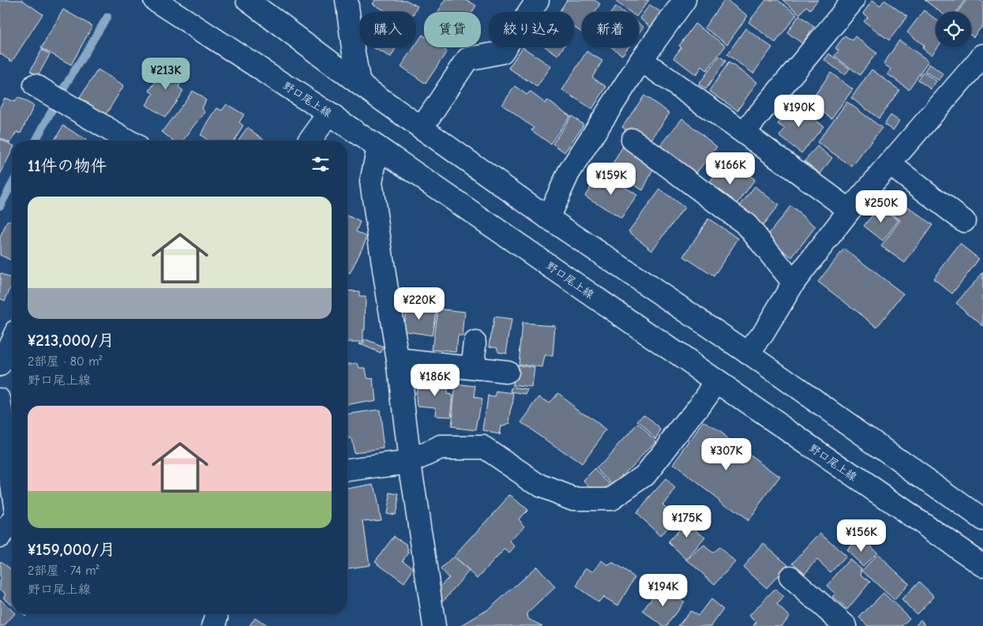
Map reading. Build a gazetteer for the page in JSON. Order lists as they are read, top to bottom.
{
  "streets": {
    "street": ["野口尾上線"]
  },
  "page": {
    "chip": [
      "購入",
      "賃貸",
      "絞り込み",
      "新着"
    ],
    "price": [
      "¥213K",
      "¥190K",
      "¥166K",
      "¥159K",
      "¥250K",
      "¥220K",
      "¥186K",
      "¥307K",
      "¥175K",
      "¥156K",
      "¥194K"
    ],
    "heading": "11件の物件",
    "list": [
      {
        "name": "¥213,000/月",
        "note": "2部屋 · 80 m² · 野口尾上線"
      },
      {
        "name": "¥159,000/月",
        "note": "2部屋 · 74 m² · 野口尾上線"
      }
    ]
  }
}
